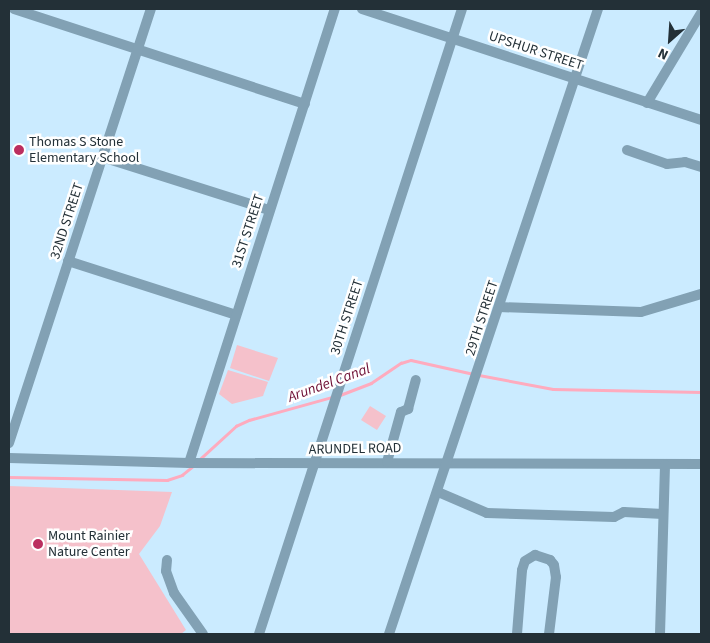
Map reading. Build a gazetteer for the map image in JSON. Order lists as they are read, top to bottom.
{
  "streets": {
    "street": [
      "UPSHUR STREET",
      "32ND STREET",
      "31ST STREET",
      "30TH STREET",
      "29TH STREET",
      "ARUNDEL ROAD"
    ]
  },
  "crossings": [
    ["UPSHUR STREET", "30TH STREET"],
    ["UPSHUR STREET", "29TH STREET"],
    ["31ST STREET", "ARUNDEL ROAD"],
    ["30TH STREET", "ARUNDEL ROAD"],
    ["29TH STREET", "ARUNDEL ROAD"]
  ],
  "water": ["Arundel Canal"],
  "places": ["Thomas S Stone Elementary School", "Mount Rainier Nature Center"],
  "north": "bottom left"
}
